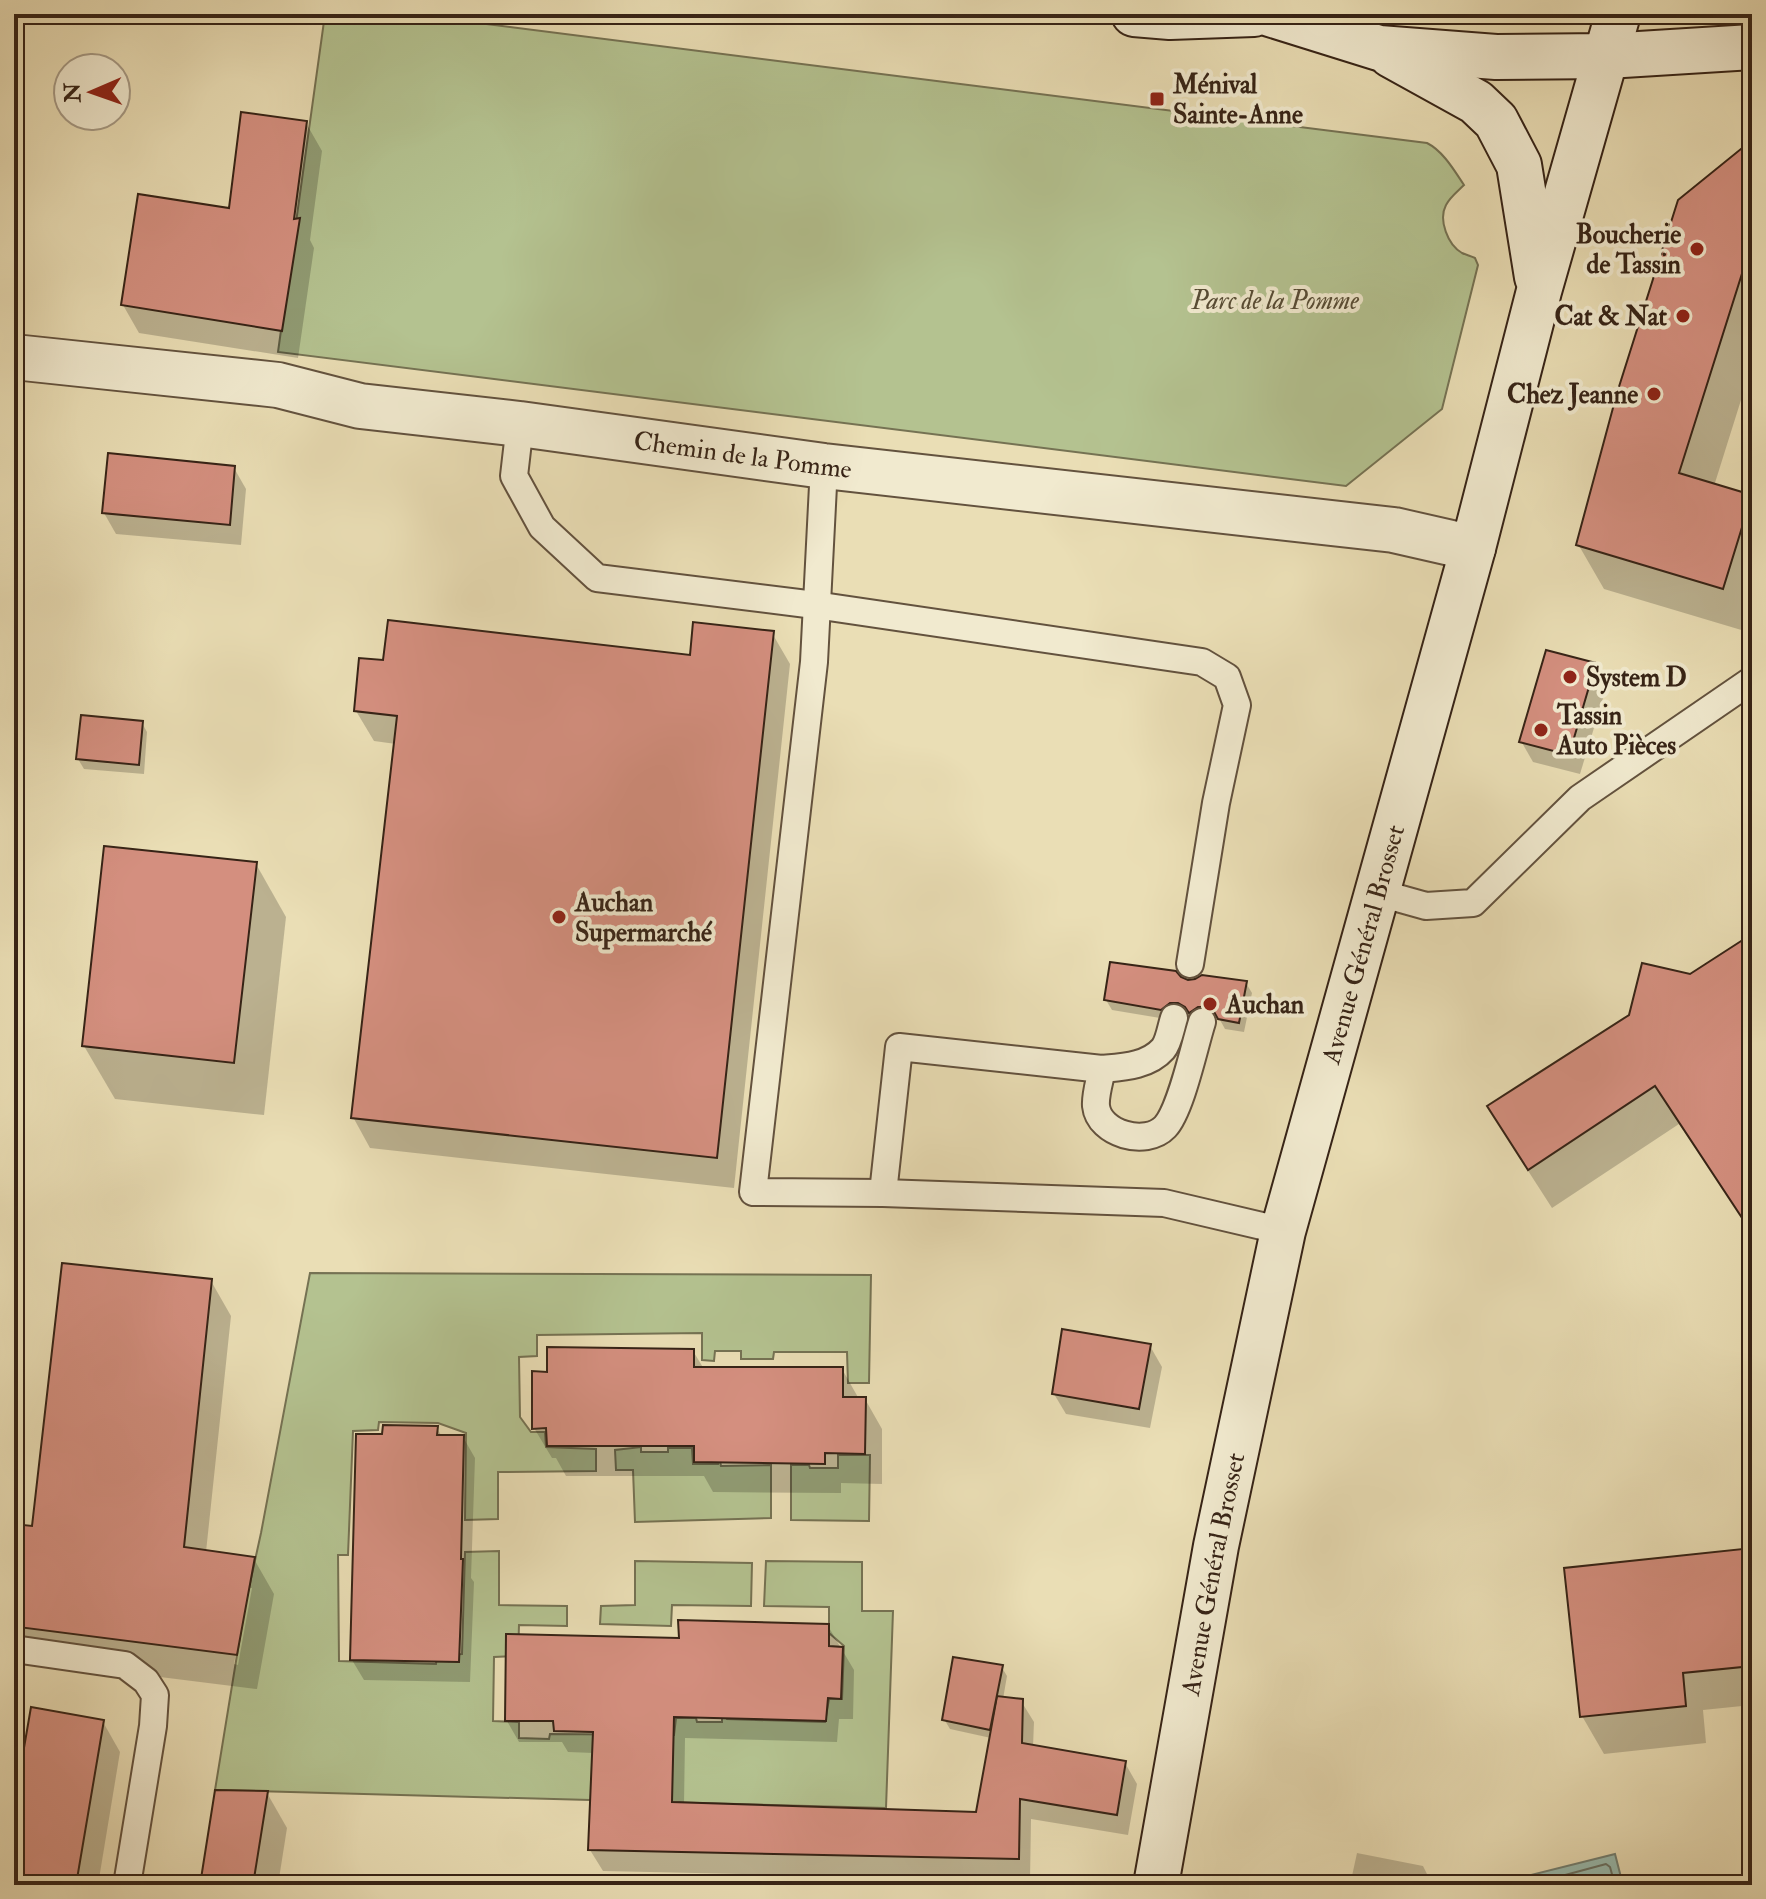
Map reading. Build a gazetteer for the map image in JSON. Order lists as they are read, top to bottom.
{
  "streets": {
    "main road": ["Chemin de la Pomme", "Avenue Général Brosset"]
  },
  "crossings": [
    ["Chemin de la Pomme", "Avenue Général Brosset"]
  ],
  "parks": ["Parc de la Pomme"],
  "places": {
    "transit": ["Ménival Sainte-Anne"],
    "other": [
      "Boucherie de Tassin",
      "Cat & Nat",
      "Chez Jeanne",
      "System D",
      "Tassin Auto Pièces",
      "Auchan Supermarché",
      "Auchan"
    ]
  },
  "north": "left"
}
